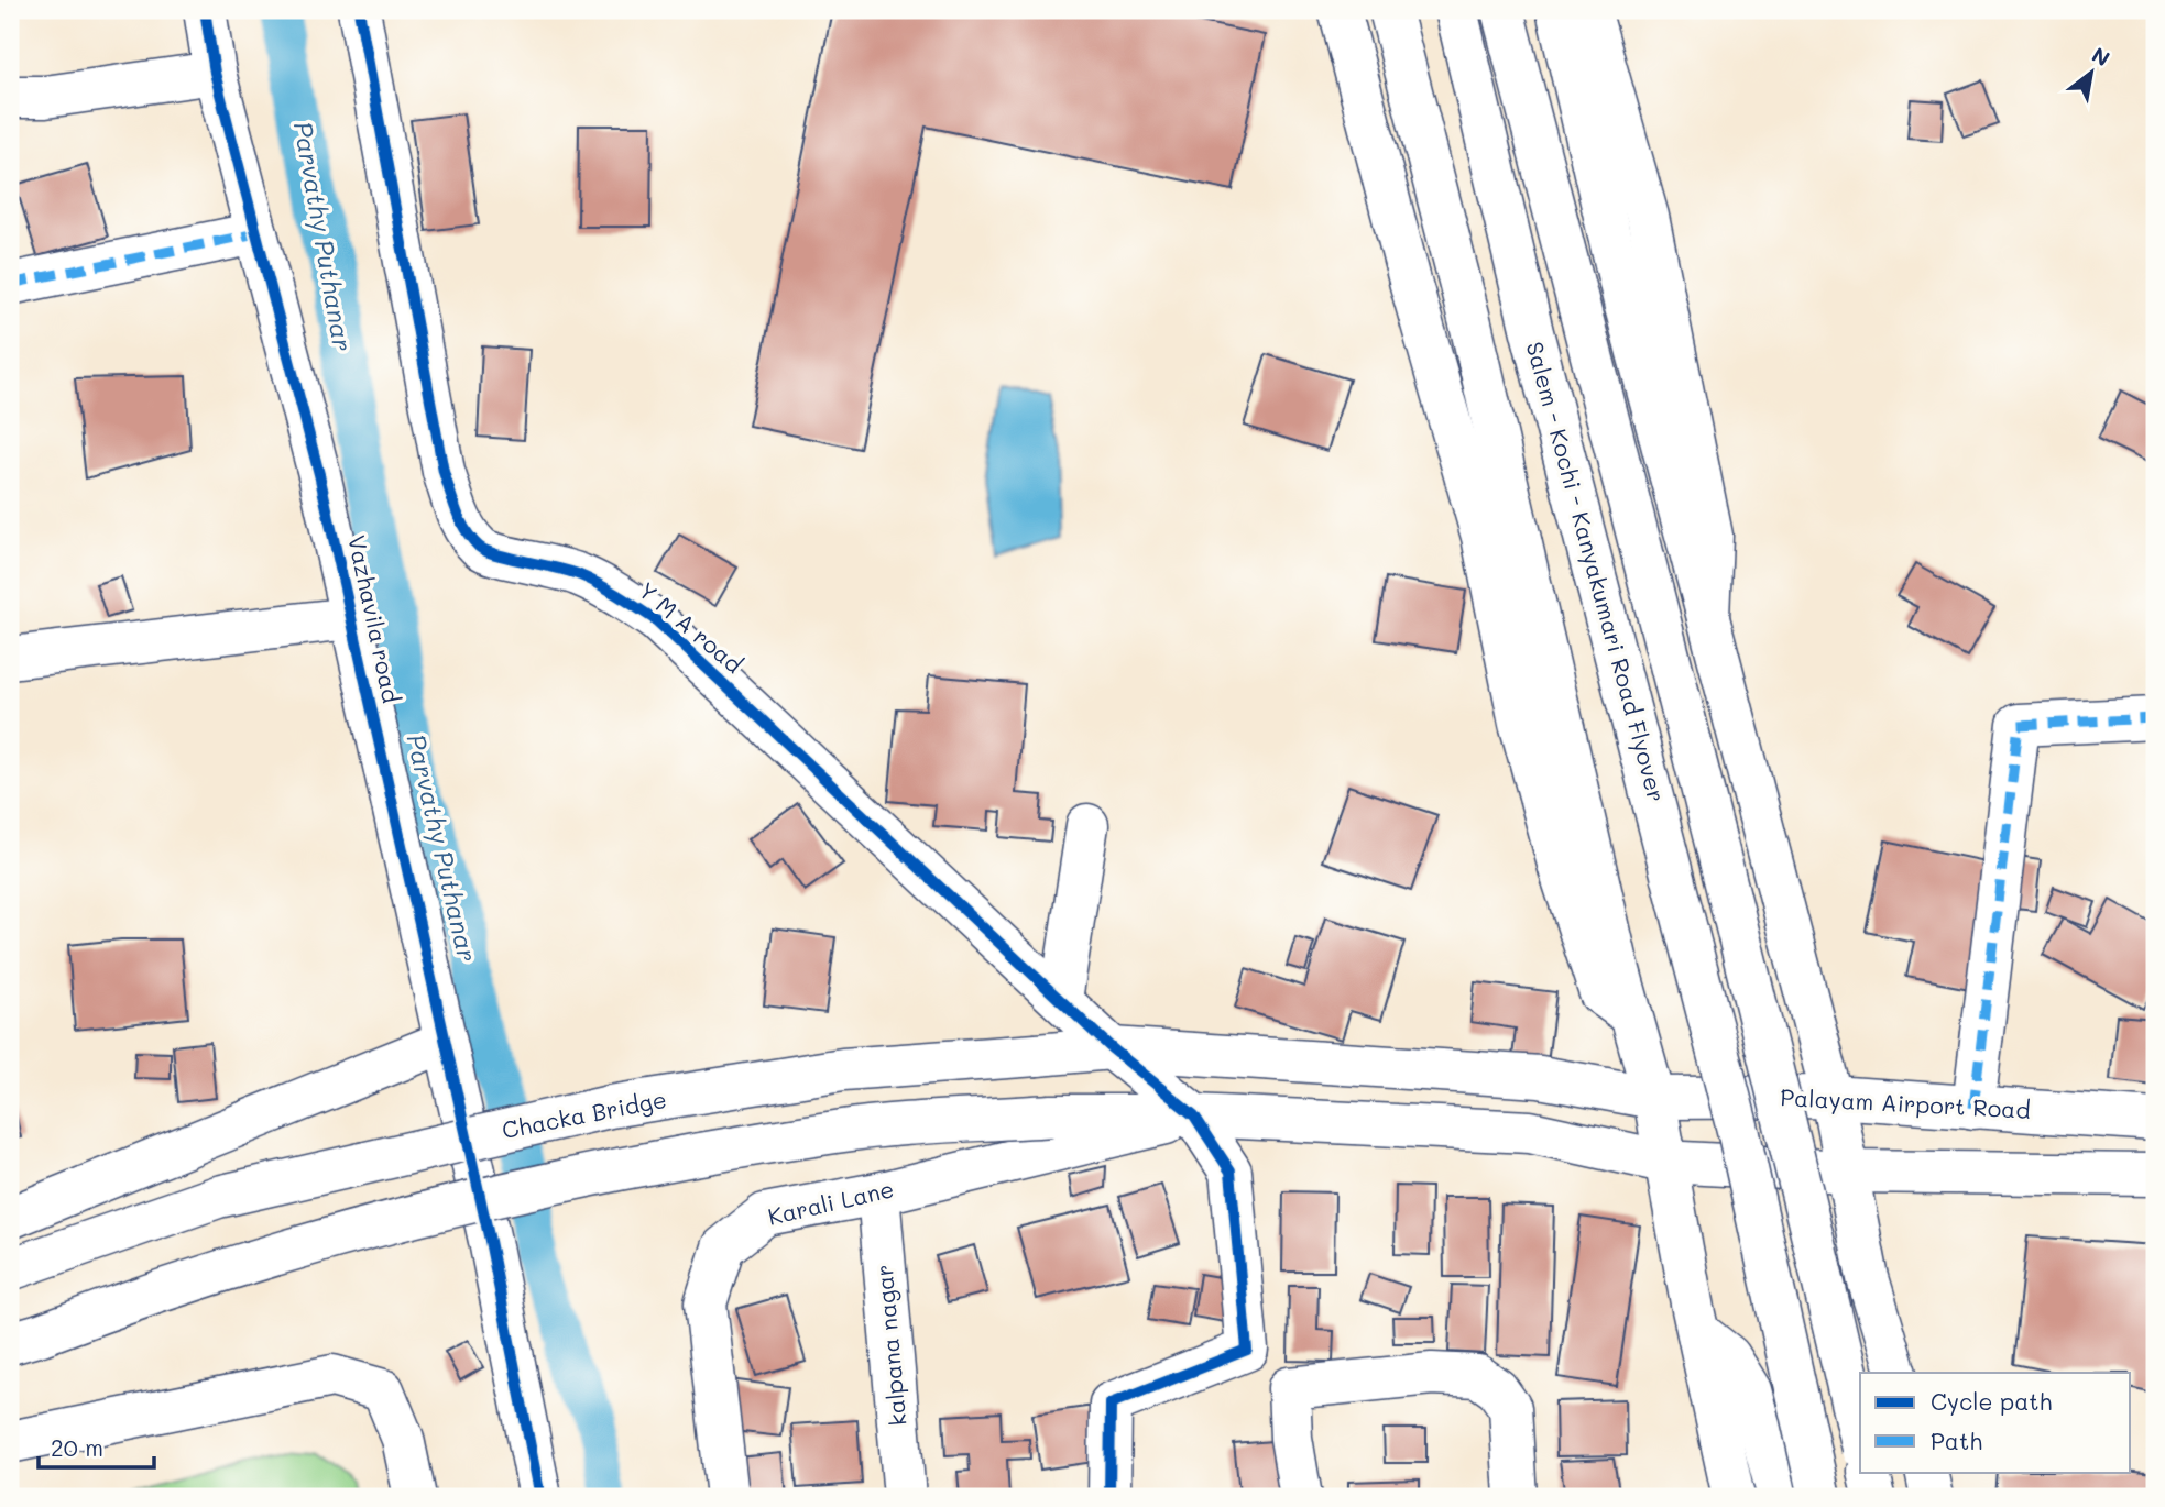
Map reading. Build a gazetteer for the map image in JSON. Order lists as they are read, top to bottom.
{
  "streets": {
    "main road": [
      "Salem - Kochi - Kanyakumari Road Flyover",
      "Vazhavila road",
      "Y M A road",
      "Palayam Airport Road",
      "Chacka Bridge",
      "Karali Lane",
      "kalpana nagar"
    ]
  },
  "crossings": [
    ["Y M A road", "Palayam Airport Road"],
    ["Y M A road", "Chacka Bridge"],
    ["Y M A road", "Karali Lane"],
    ["Palayam Airport Road", "Chacka Bridge"],
    ["Karali Lane", "kalpana nagar"]
  ],
  "water": ["Parvathy Puthanar"],
  "legend": ["Cycle path", "Path"],
  "scale_bar": "20 m",
  "north": "top right"
}
